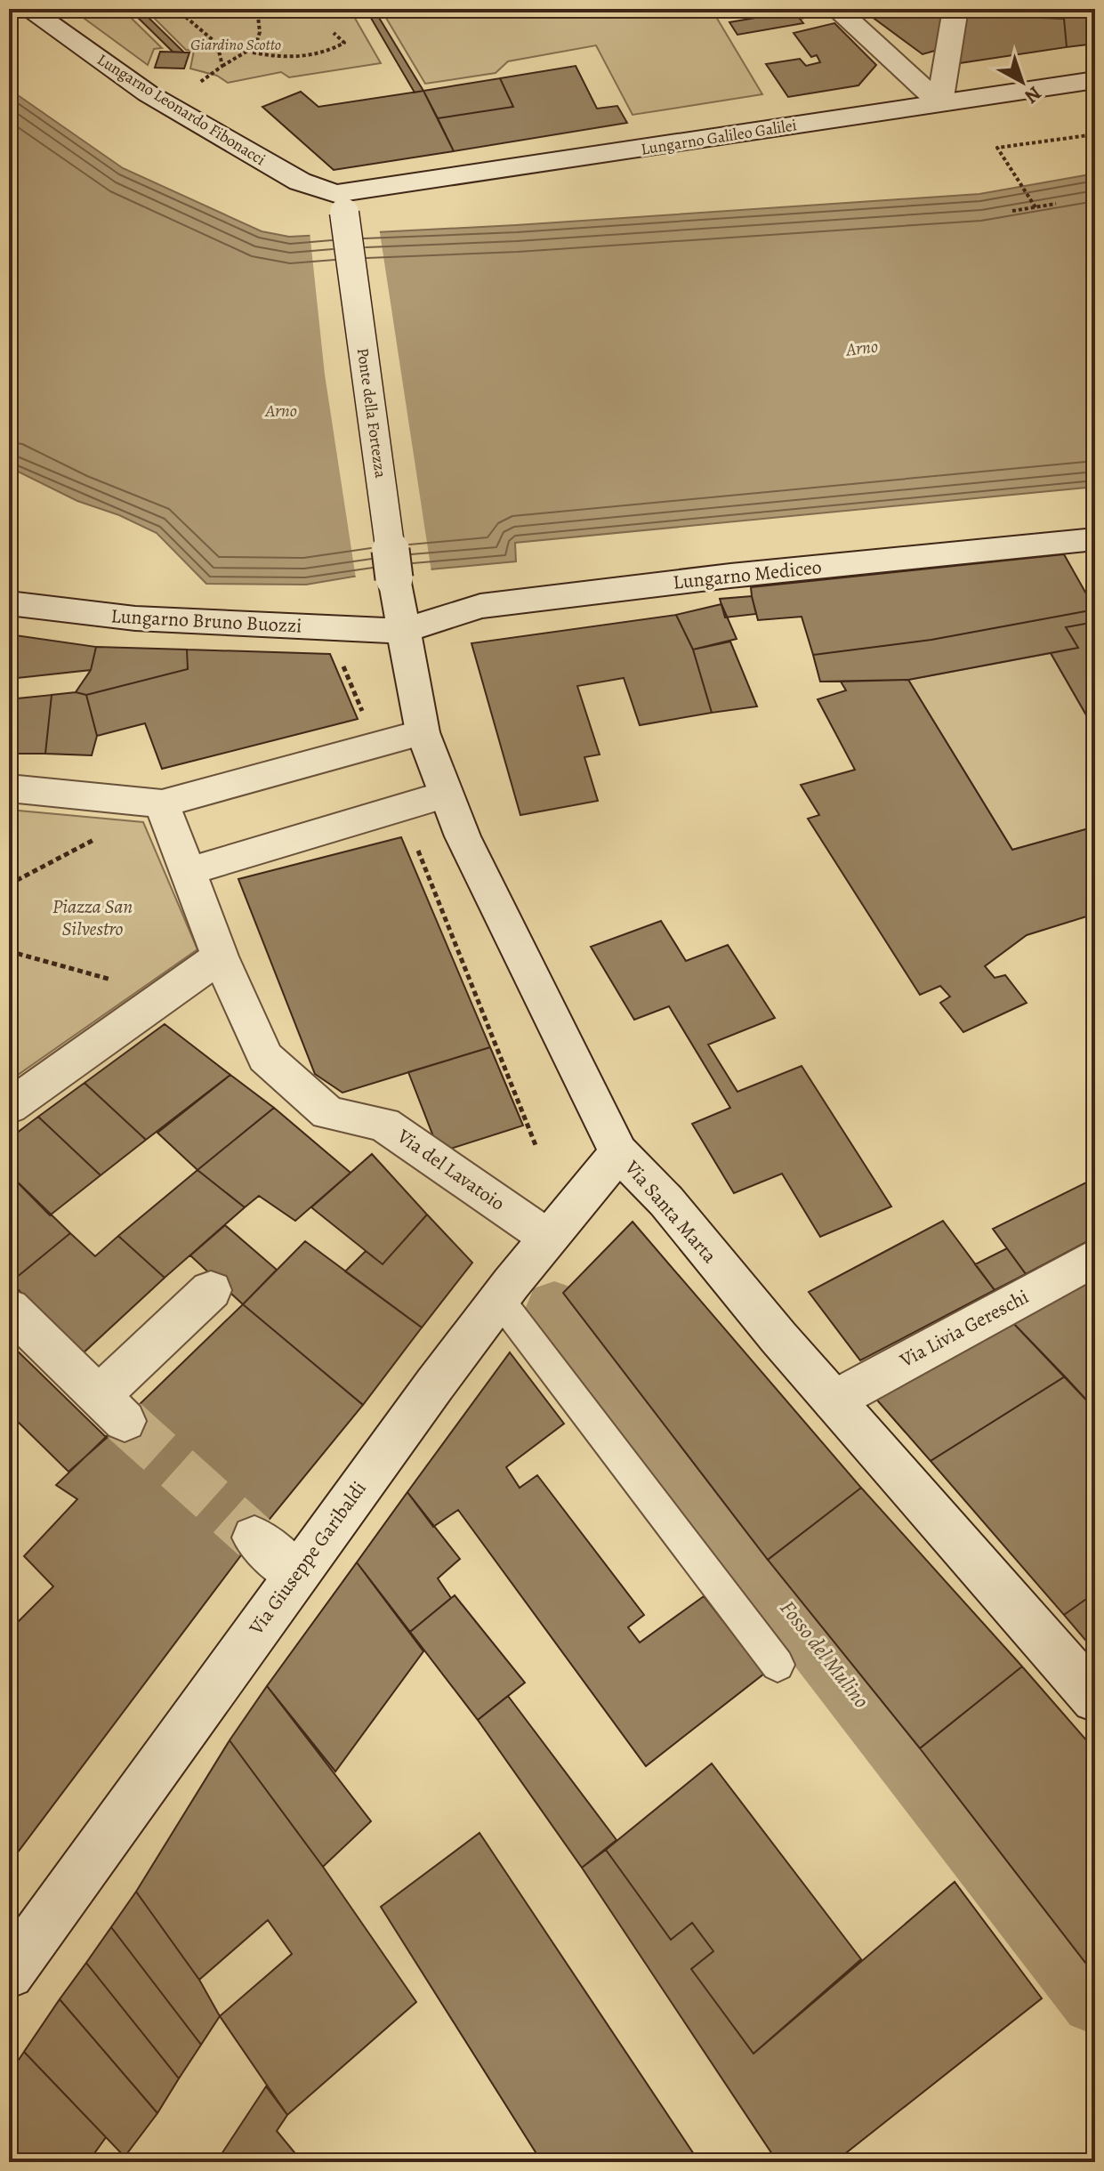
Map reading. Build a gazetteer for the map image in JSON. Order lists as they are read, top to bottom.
{
  "streets": {
    "street": [
      "Lungarno Leonardo Fibonacci",
      "Lungarno Galileo Galilei",
      "Ponte della Fortezza",
      "Lungarno Mediceo",
      "Lungarno Bruno Buozzi",
      "Via del Lavatoio",
      "Via Santa Marta",
      "Via Livia Gereschi",
      "Via Giuseppe Garibaldi"
    ]
  },
  "crossings": [
    ["Lungarno Leonardo Fibonacci", "Lungarno Galileo Galilei"],
    ["Lungarno Leonardo Fibonacci", "Ponte della Fortezza"],
    ["Lungarno Galileo Galilei", "Ponte della Fortezza"],
    ["Ponte della Fortezza", "Lungarno Mediceo"],
    ["Ponte della Fortezza", "Lungarno Bruno Buozzi"],
    ["Ponte della Fortezza", "Via Santa Marta"],
    ["Lungarno Mediceo", "Lungarno Bruno Buozzi"],
    ["Lungarno Mediceo", "Via Santa Marta"],
    ["Lungarno Bruno Buozzi", "Via Santa Marta"],
    ["Via del Lavatoio", "Via Giuseppe Garibaldi"],
    ["Via Santa Marta", "Via Livia Gereschi"],
    ["Via Santa Marta", "Via Giuseppe Garibaldi"]
  ],
  "water": ["Arno", "Fosso del Mulino"],
  "parks": ["Giardino Scotto", "Piazza San Silvestro"],
  "north": "bottom right"
}
